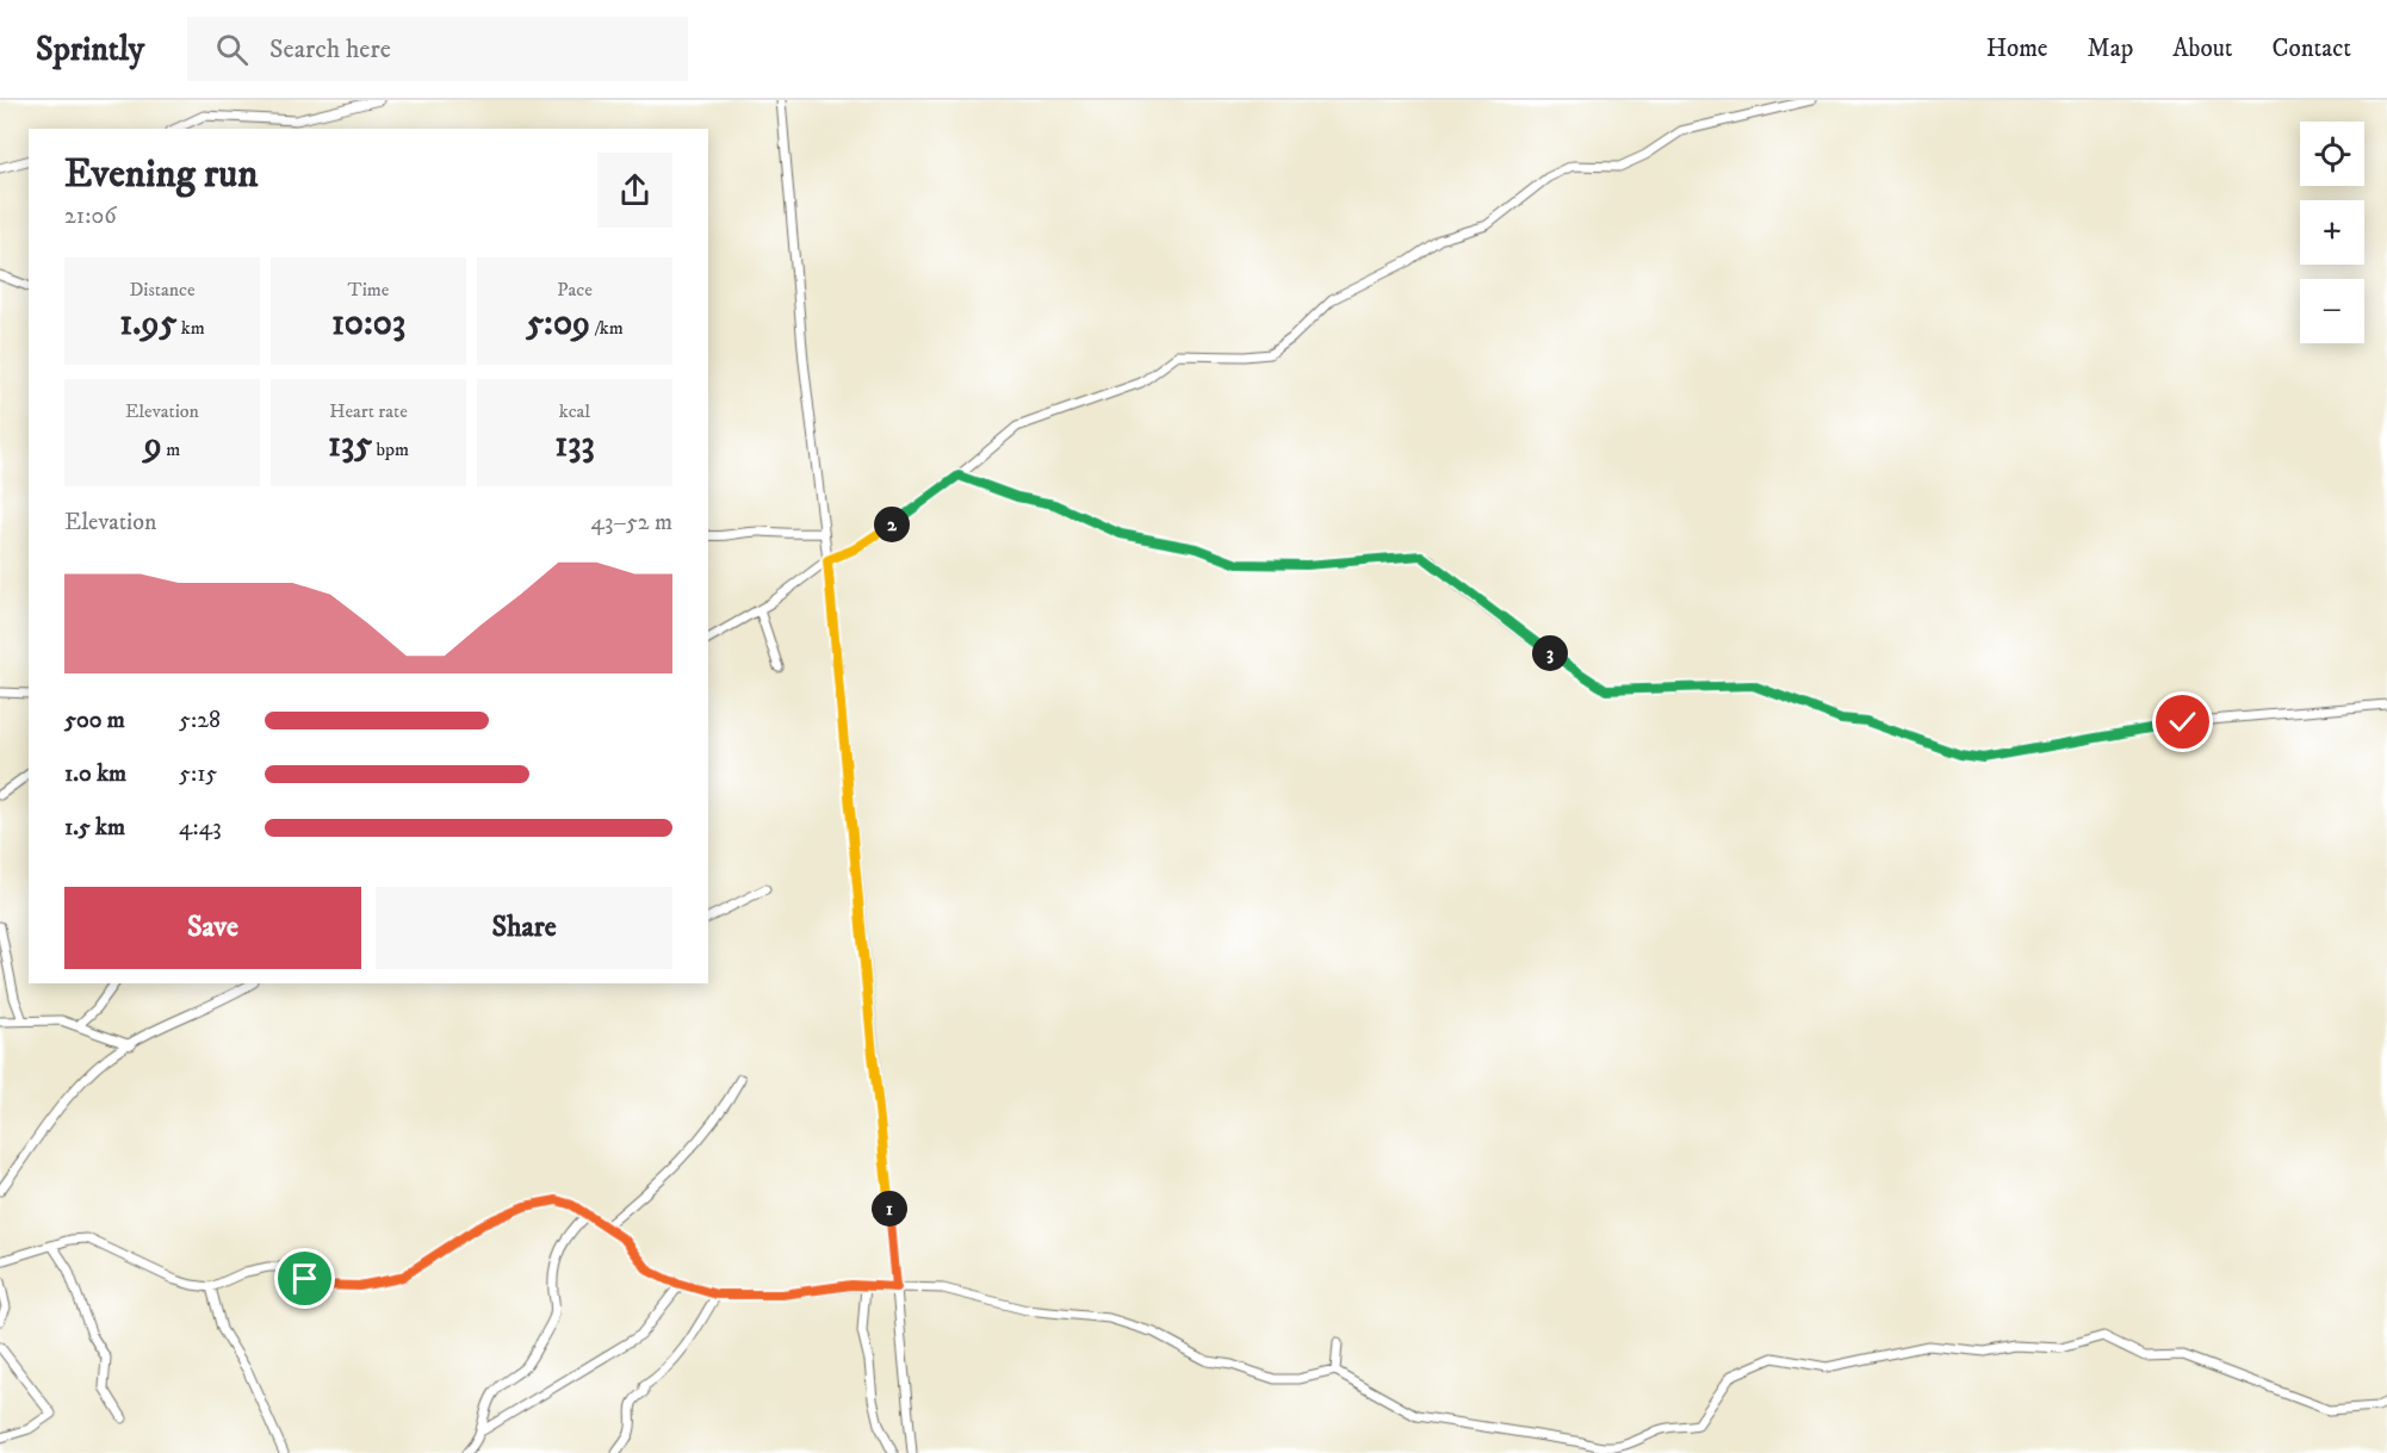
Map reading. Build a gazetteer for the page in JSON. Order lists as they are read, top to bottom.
{
  "page": {
    "header": "Sprintly",
    "search": "Search here",
    "nav": [
      "Home",
      "Map",
      "About",
      "Contact"
    ],
    "map_buttons": ["+", "−"],
    "heading": ["Evening run", "21:06"],
    "stats": [
      ["Distance", "1.95 km"],
      ["Time", "10:03"],
      ["Pace", "5:09 /km"],
      ["Elevation", "9 m"],
      ["Heart rate", "135 bpm"],
      ["kcal", "133"]
    ],
    "chart": ["Elevation", "43–52 m"],
    "pins": ["2", "3", "1"],
    "list": [
      {
        "name": "500 m",
        "note": "5:28"
      },
      {
        "name": "1.0 km",
        "note": "5:15"
      },
      {
        "name": "1.5 km",
        "note": "4:43"
      }
    ],
    "buttons": ["Save", "Share"]
  }
}
